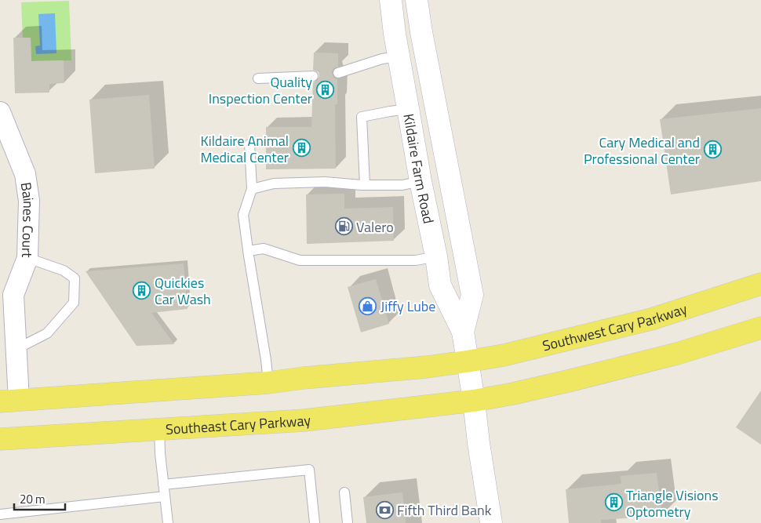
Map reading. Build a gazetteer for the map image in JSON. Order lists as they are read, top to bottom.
{
  "streets": {
    "main road": ["Kildaire Farm Road", "Southwest Cary Parkway", "Southeast Cary Parkway"],
    "street": ["Baines Court"]
  },
  "crossings": [
    ["Kildaire Farm Road", "Southwest Cary Parkway"],
    ["Kildaire Farm Road", "Southeast Cary Parkway"]
  ],
  "places": {
    "building": [
      "Quality Inspection Center",
      "Kildaire Animal Medical Center",
      "Cary Medical and Professional Center",
      "Quickies Car Wash",
      "Triangle Visions Optometry"
    ],
    "fuel station": ["Valero"],
    "shop": ["Jiffy Lube"],
    "bank": ["Fifth Third Bank"]
  },
  "scale_bar": "20 m"
}
